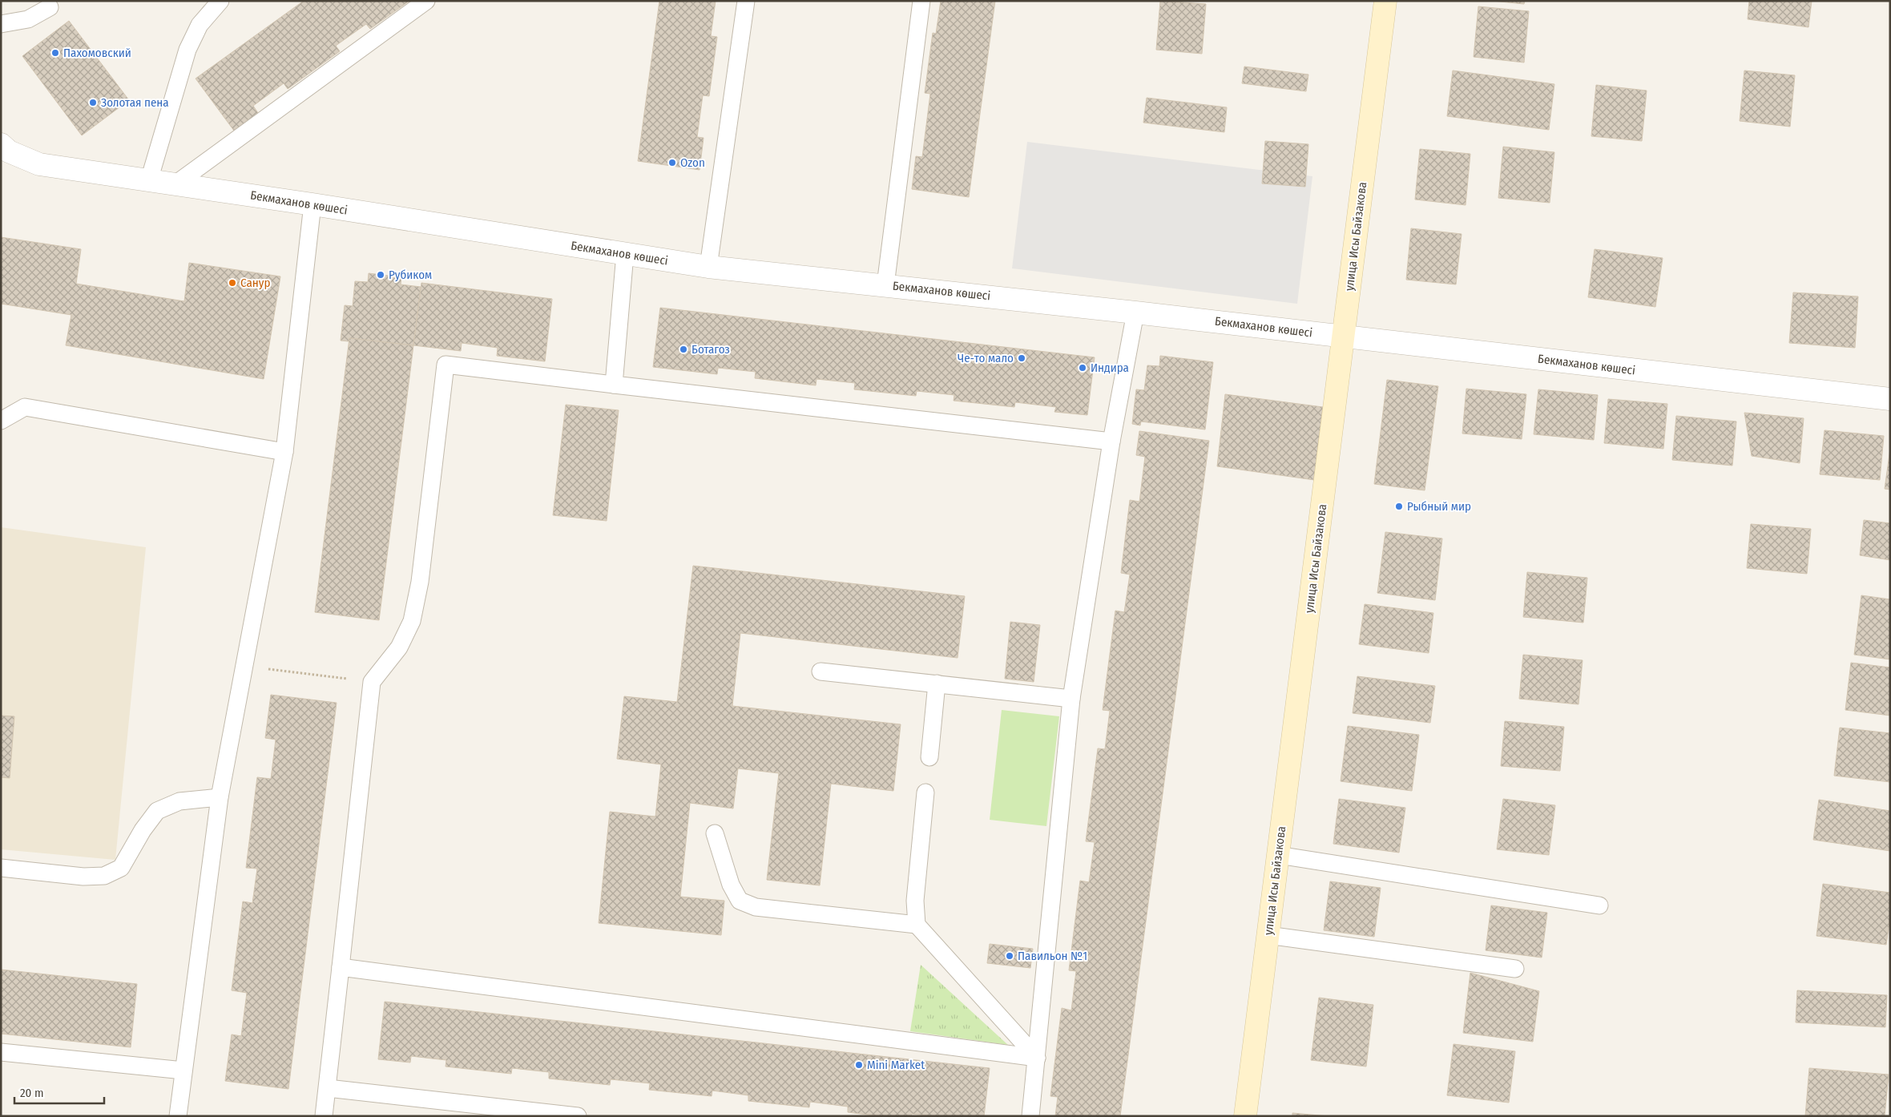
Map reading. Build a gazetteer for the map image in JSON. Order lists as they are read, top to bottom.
{
  "streets": {
    "street": ["Бекмаханов көшесі", "улица Исы Байзакова"]
  },
  "crossings": [
    ["Бекмаханов көшесі", "улица Исы Байзакова"]
  ],
  "places": [
    "Пахомовский",
    "Золотая пена",
    "Ozon",
    "Рубиком",
    "Санур",
    "Ботагоз",
    "Че-то мало",
    "Индира",
    "Рыбный мир",
    "Павильон №1",
    "Mini Market"
  ],
  "scale_bar": "20 m"
}
